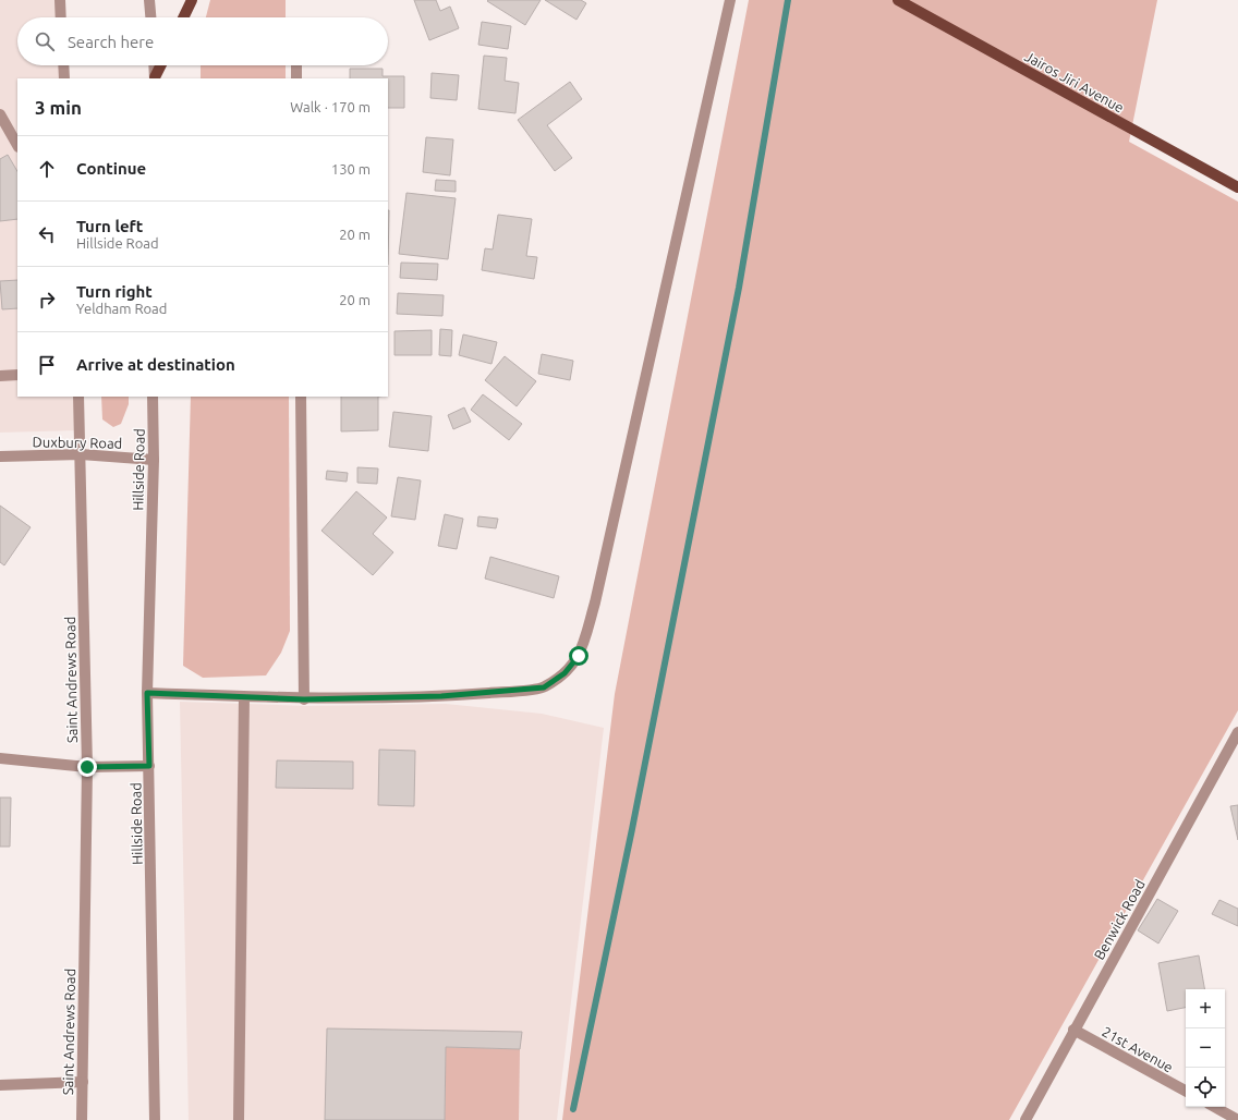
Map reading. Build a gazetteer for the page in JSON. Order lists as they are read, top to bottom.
{
  "streets": {
    "main road": ["Jairos Jiri Avenue"],
    "street": [
      "Duxbury Road",
      "Hillside Road",
      "Saint Andrews Road",
      "Benwick Road",
      "21st Avenue"
    ]
  },
  "crossings": [
    ["Duxbury Road", "Hillside Road"],
    ["Duxbury Road", "Saint Andrews Road"],
    ["Benwick Road", "21st Avenue"]
  ],
  "page": {
    "search": "Search here",
    "heading": ["3 min", "Walk · 170 m"],
    "list": [
      ["Continue", "130 m"],
      ["Turn left", "Hillside Road", "20 m"],
      ["Turn right", "Yeldham Road", "20 m"],
      "Arrive at destination"
    ],
    "map_buttons": ["+", "−"]
  }
}
